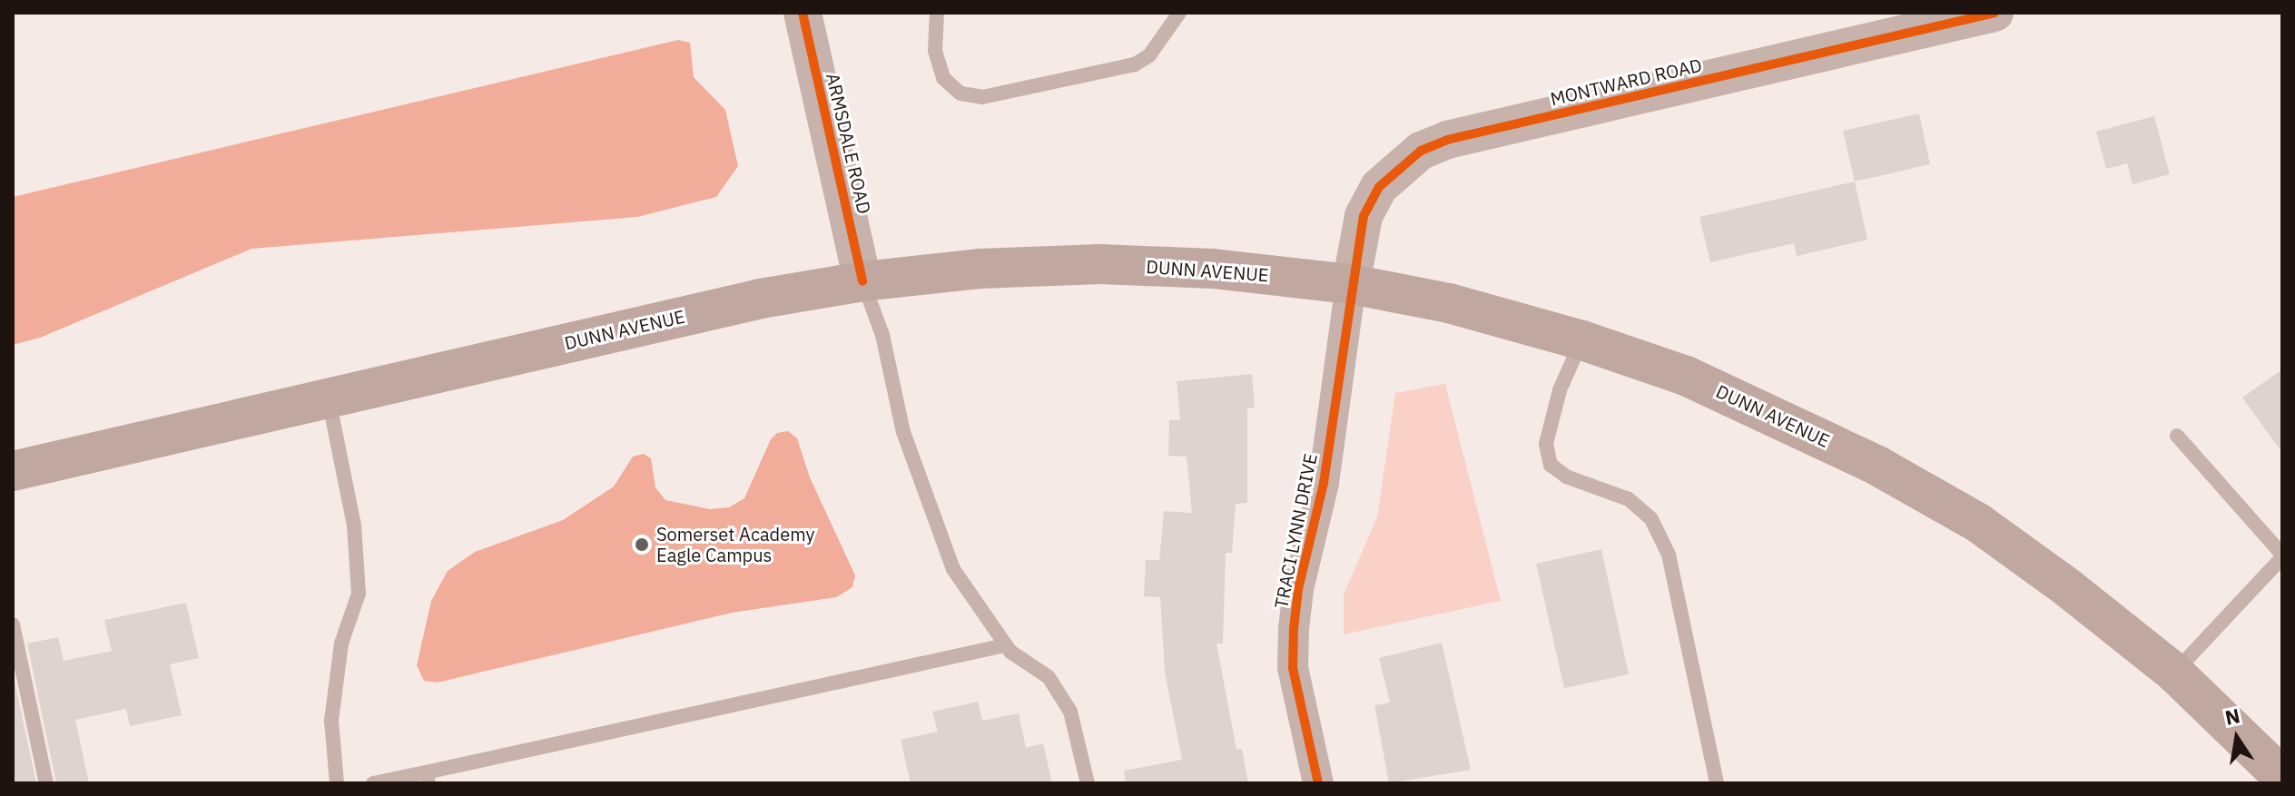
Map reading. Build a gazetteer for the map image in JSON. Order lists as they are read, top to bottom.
{
  "streets": {
    "main road": ["DUNN AVENUE"],
    "street": ["MONTWARD ROAD", "ARMSDALE ROAD", "TRACI LYNN DRIVE"]
  },
  "crossings": [
    ["MONTWARD ROAD", "DUNN AVENUE"],
    ["MONTWARD ROAD", "TRACI LYNN DRIVE"],
    ["ARMSDALE ROAD", "DUNN AVENUE"],
    ["DUNN AVENUE", "TRACI LYNN DRIVE"]
  ],
  "places": ["Somerset Academy Eagle Campus"],
  "north": "top"
}
